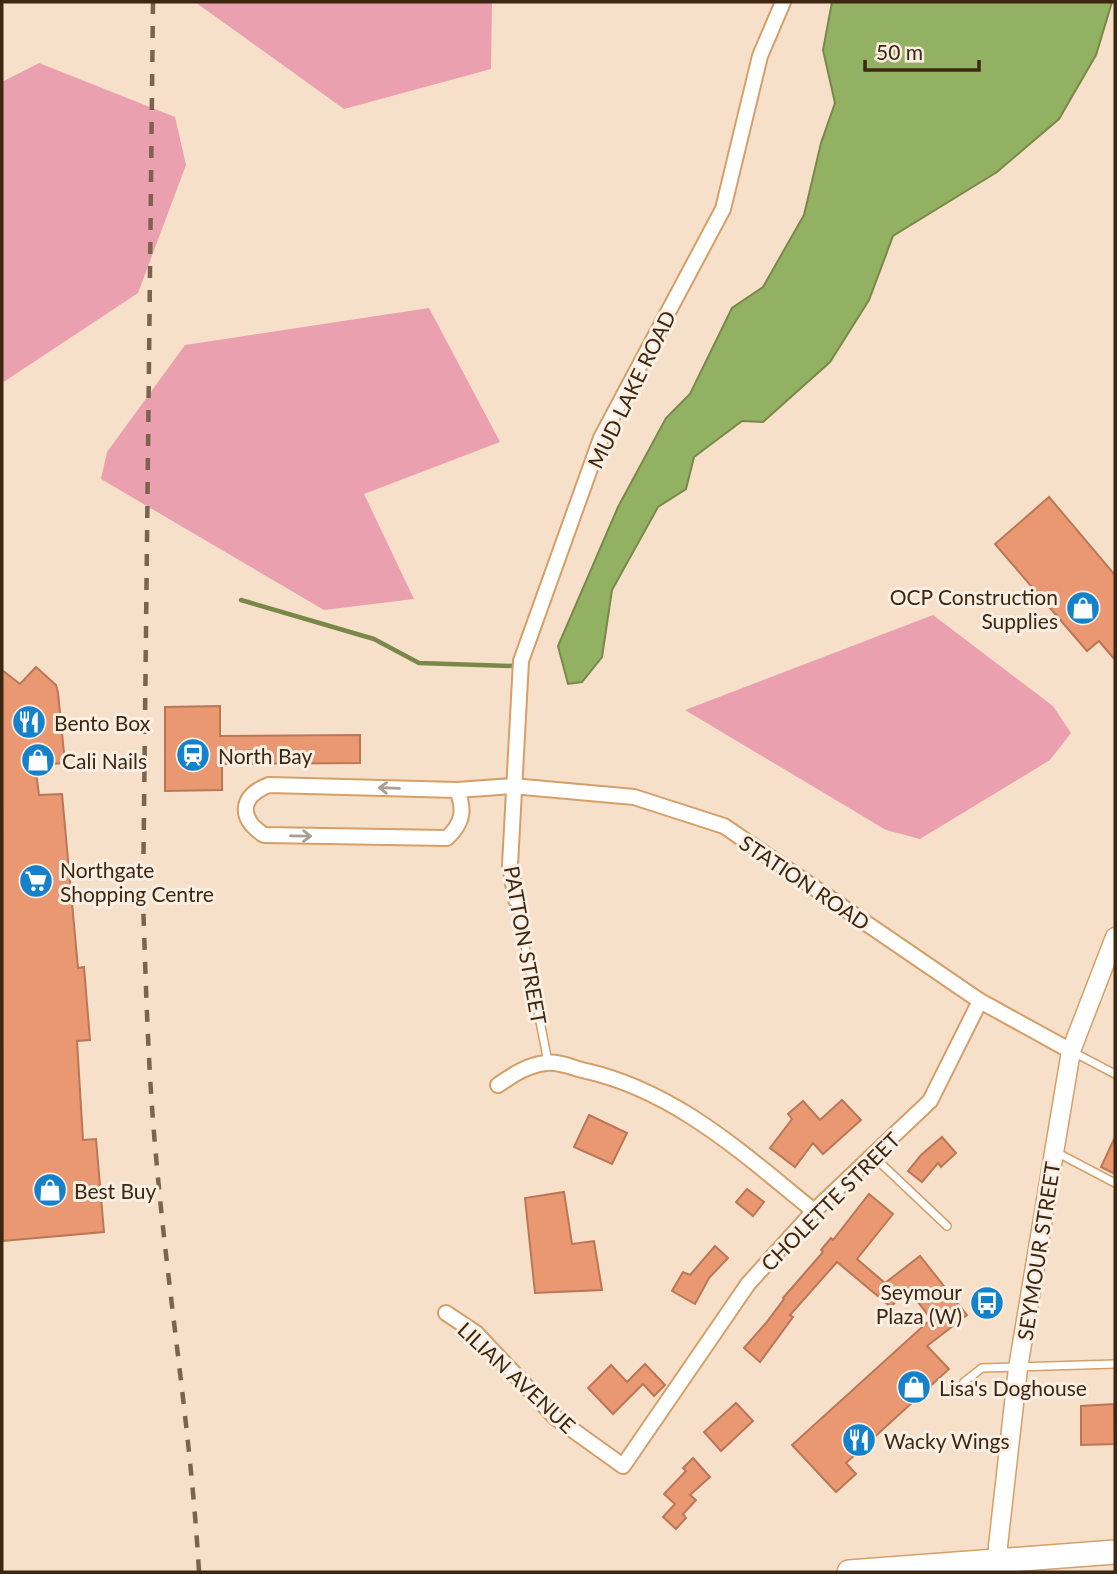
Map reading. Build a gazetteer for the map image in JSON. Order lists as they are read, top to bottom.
{
  "streets": {
    "street": [
      "MUD LAKE ROAD",
      "STATION ROAD",
      "PATTON STREET",
      "CHOLETTE STREET",
      "SEYMOUR STREET",
      "LILIAN AVENUE"
    ]
  },
  "crossings": [
    ["MUD LAKE ROAD", "STATION ROAD"],
    ["MUD LAKE ROAD", "PATTON STREET"],
    ["STATION ROAD", "PATTON STREET"],
    ["STATION ROAD", "CHOLETTE STREET"],
    ["STATION ROAD", "SEYMOUR STREET"],
    ["CHOLETTE STREET", "LILIAN AVENUE"]
  ],
  "places": {
    "shop": [
      "OCP Construction Supplies",
      "Cali Nails",
      "Best Buy",
      "Lisa's Doghouse"
    ],
    "restaurant": ["Bento Box", "Wacky Wings"],
    "station": ["North Bay"],
    "supermarket": ["Northgate Shopping Centre"],
    "bus stop": ["Seymour Plaza (W)"]
  },
  "scale_bar": "50 m"
}
